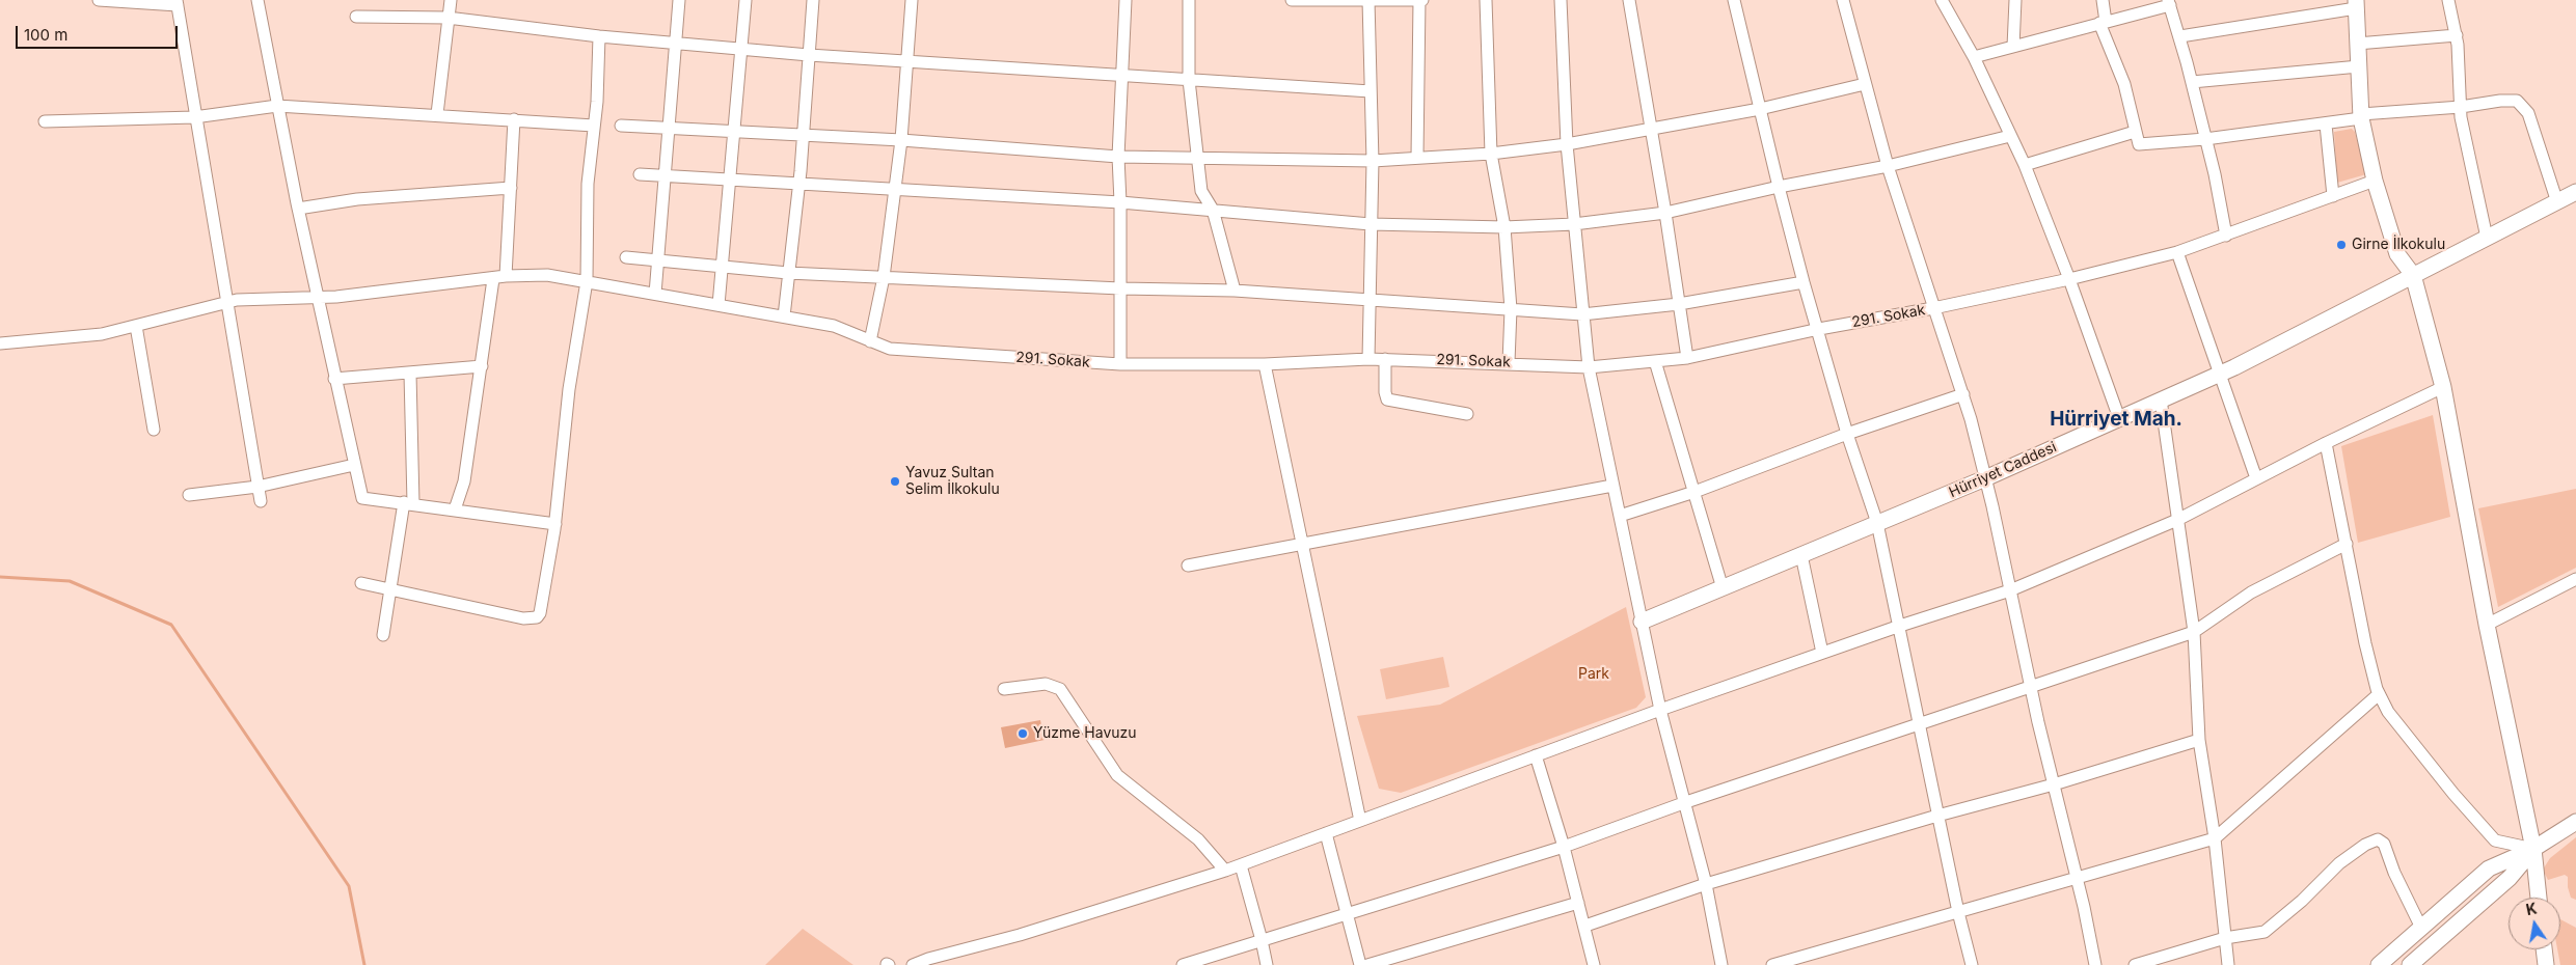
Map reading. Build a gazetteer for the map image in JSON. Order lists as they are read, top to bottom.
{
  "streets": {
    "street": ["291. Sokak", "Hürriyet Caddesi"]
  },
  "districts": ["Hürriyet Mah."],
  "parks": ["Park"],
  "places": ["Girne İlkokulu", "Yavuz Sultan Selim İlkokulu", "Yüzme Havuzu"],
  "scale_bar": "100 m",
  "north": "top"
}
